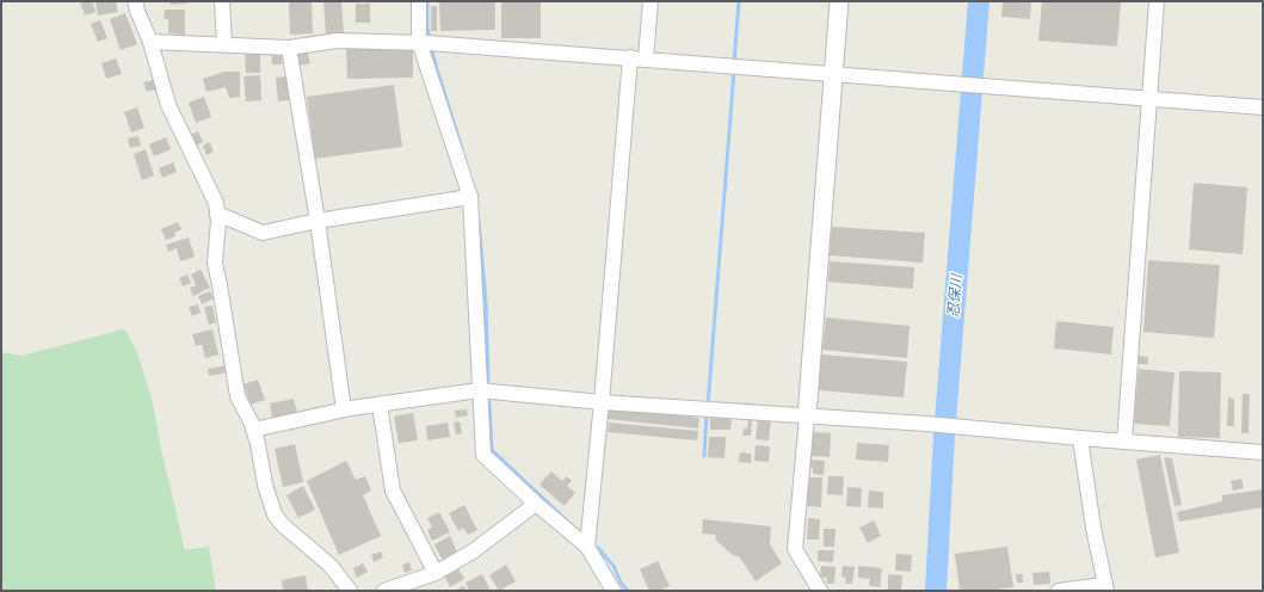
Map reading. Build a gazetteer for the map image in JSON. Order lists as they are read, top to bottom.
{
  "water": ["忍保川"]
}
